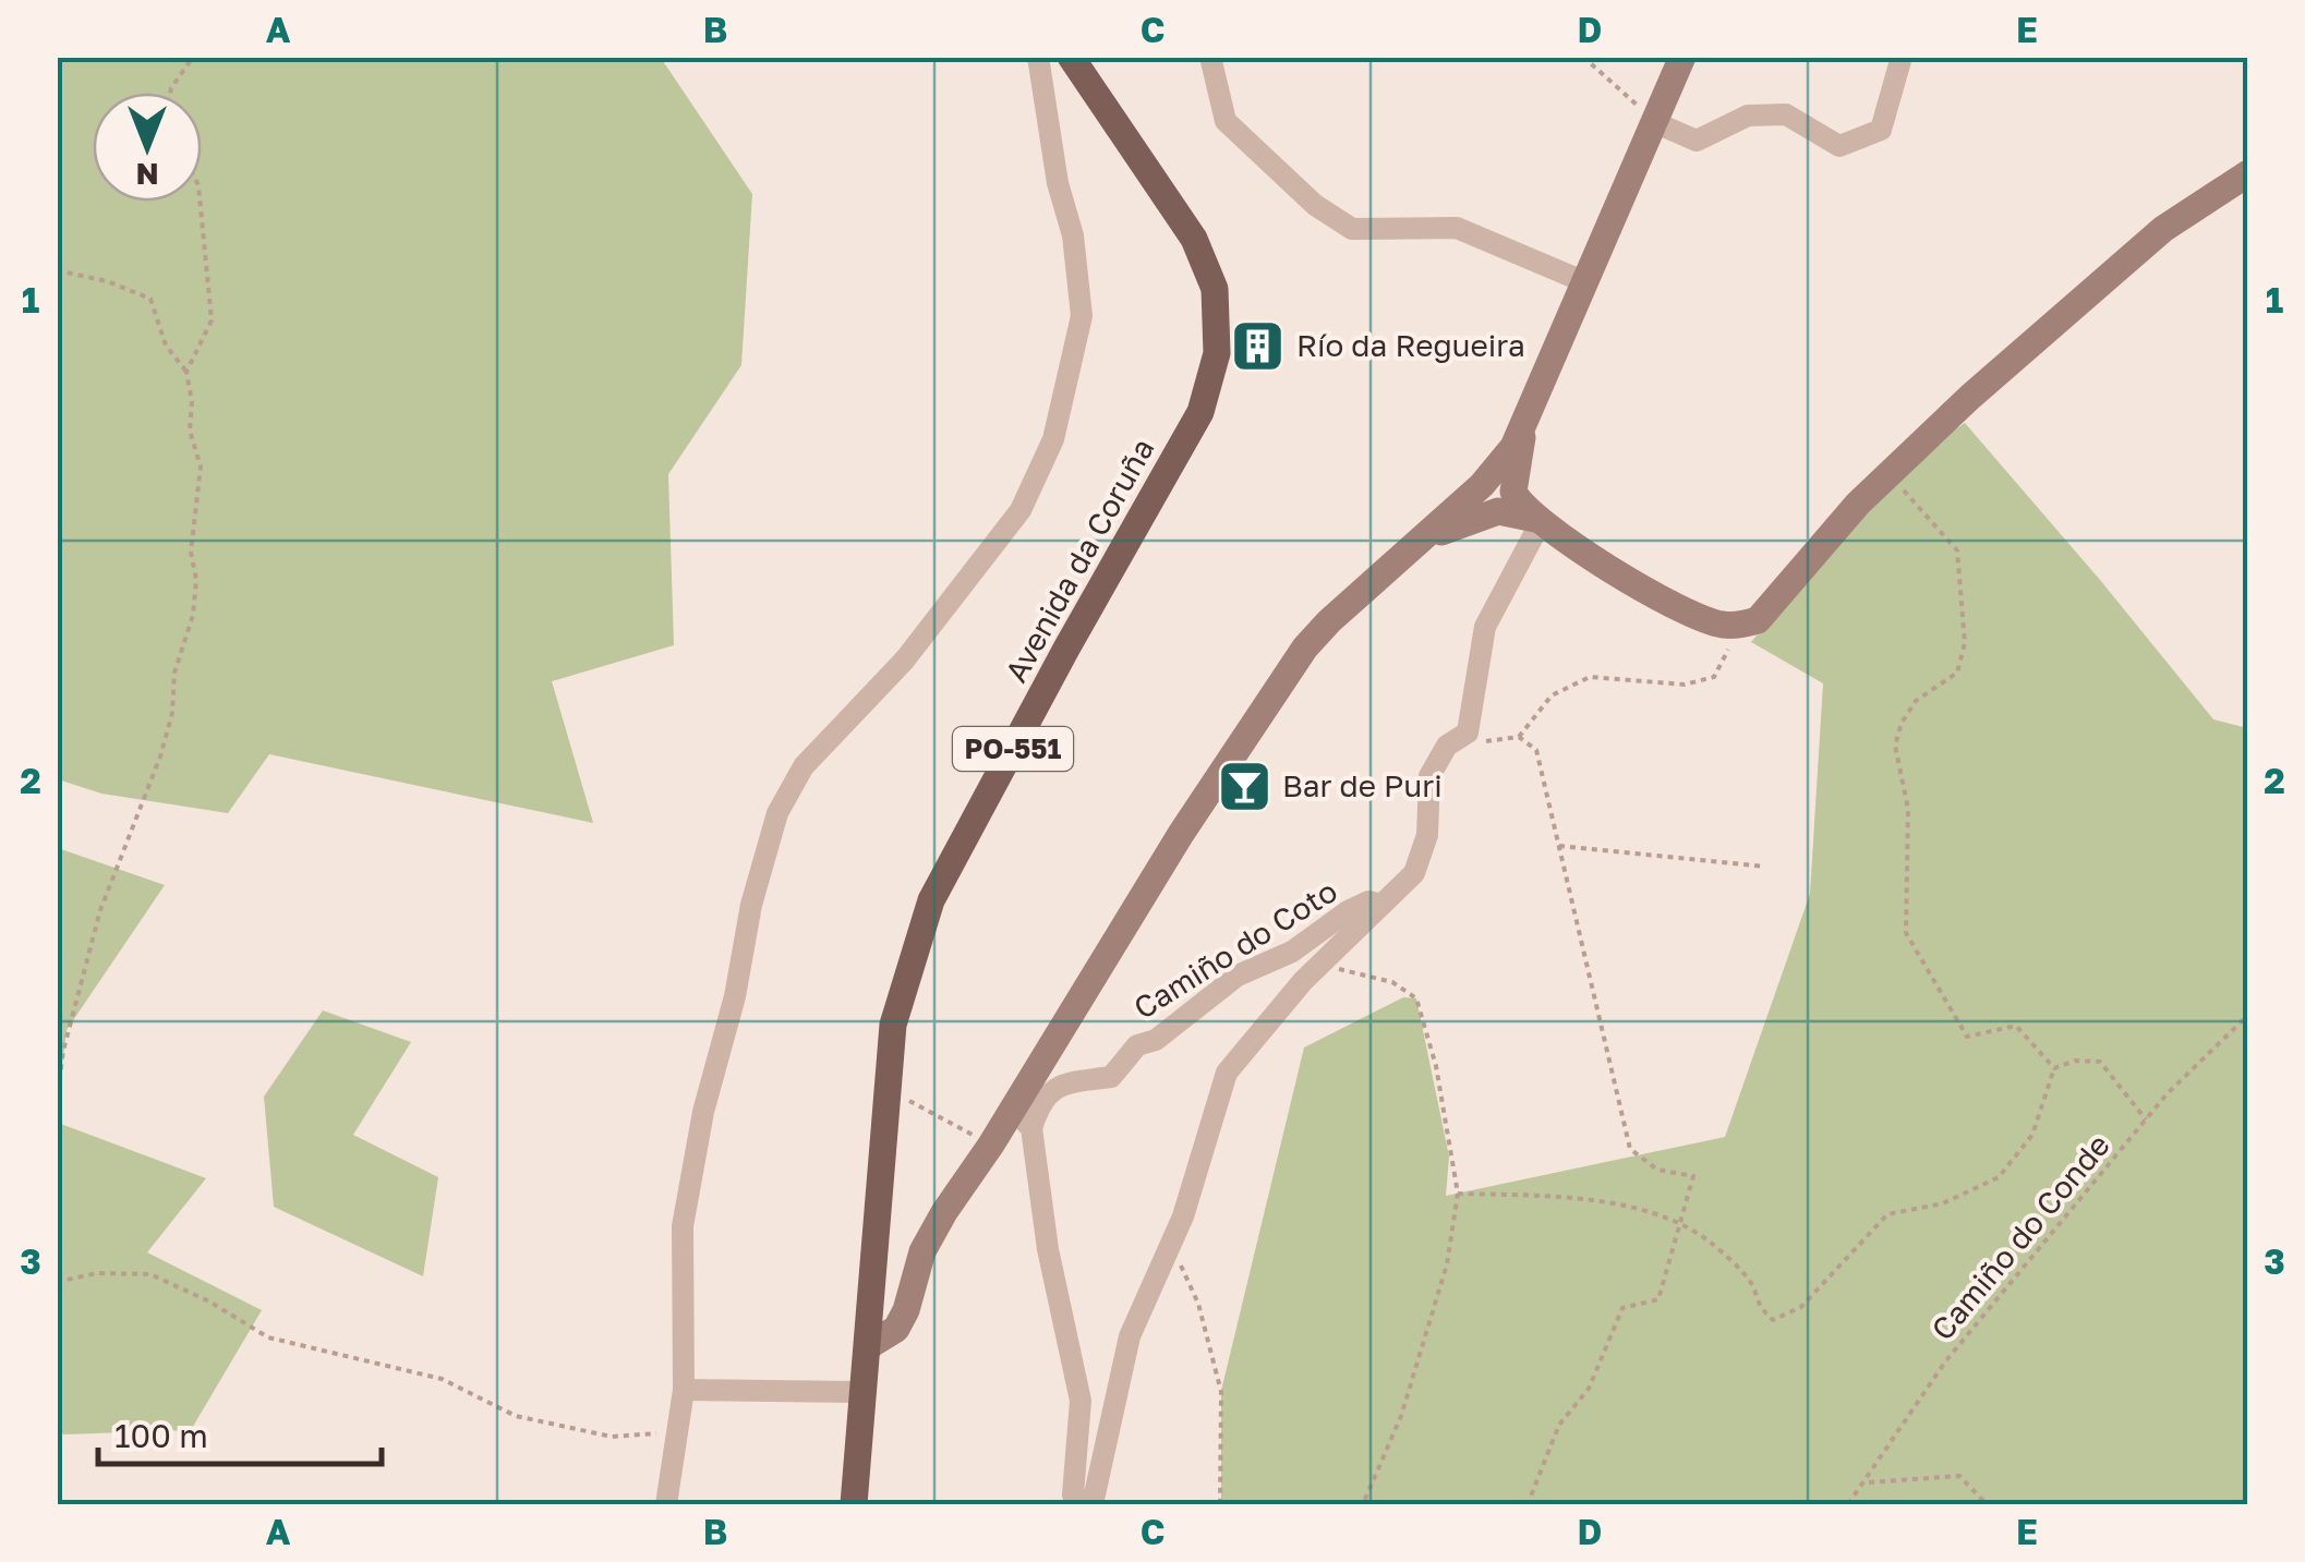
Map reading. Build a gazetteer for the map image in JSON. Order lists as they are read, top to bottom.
{
  "streets": {
    "main road": ["Avenida da Coruña", "PO-551"],
    "street": ["Camiño do Coto"],
    "path": ["Camiño do Conde"]
  },
  "places": {
    "building": ["Río da Regueira"],
    "bar": ["Bar de Puri"]
  },
  "scale_bar": "100 m",
  "north": "bottom",
  "grid": {
    "columns": [
      "A",
      "B",
      "C",
      "D",
      "E"
    ],
    "rows": ["1", "2", "3"]
  }
}
